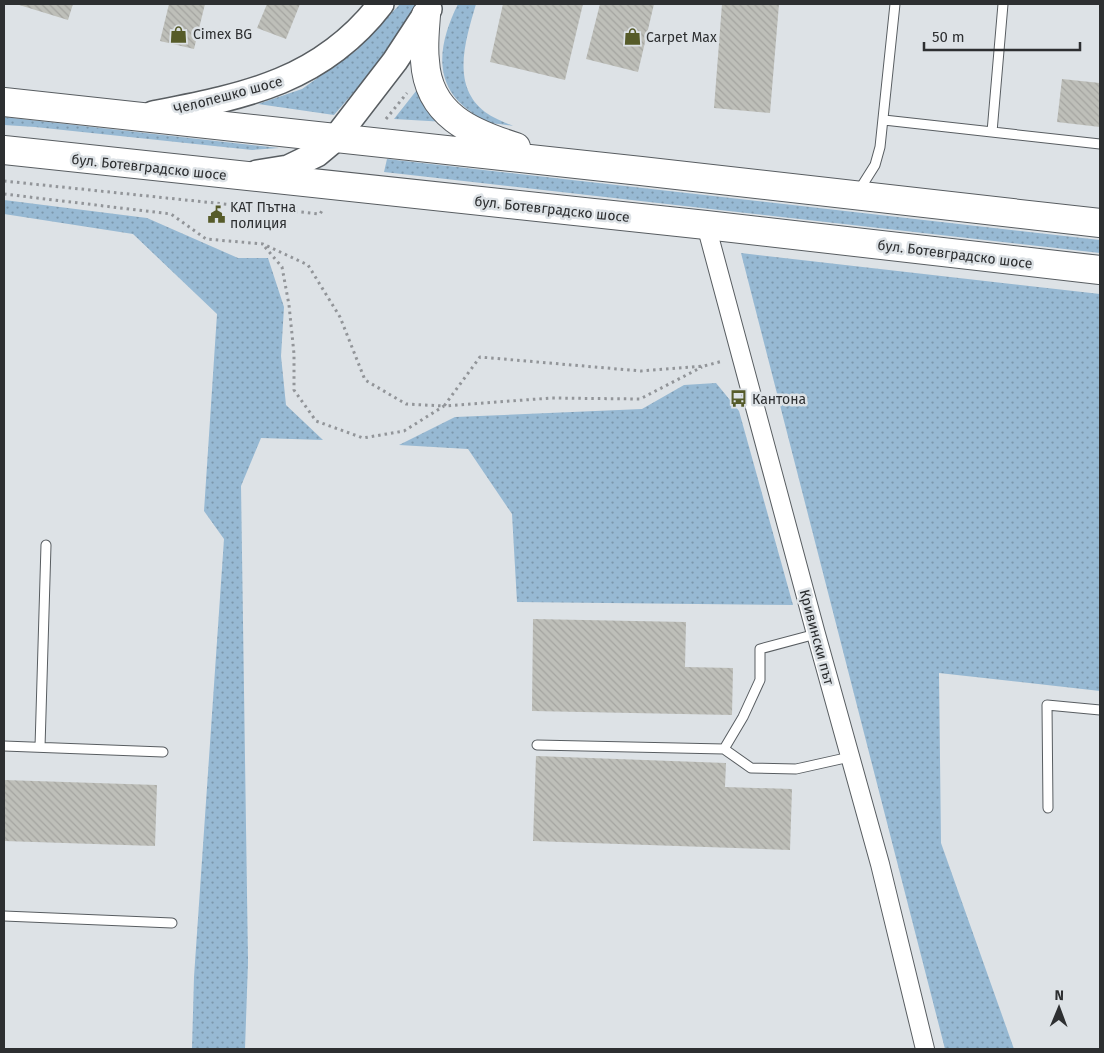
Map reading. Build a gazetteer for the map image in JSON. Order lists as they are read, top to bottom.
{
  "streets": {
    "main road": ["Челопешко шосе", "бул. Ботевградско шосе"],
    "street": ["Кривински път"]
  },
  "crossings": [
    ["бул. Ботевградско шосе", "Кривински път"]
  ],
  "places": {
    "shop": ["Cimex BG", "Carpet Max"],
    "public building": ["KAT Пътна полиция"],
    "bus stop": ["Кантона"]
  },
  "scale_bar": "50 m",
  "north": "top"
}
